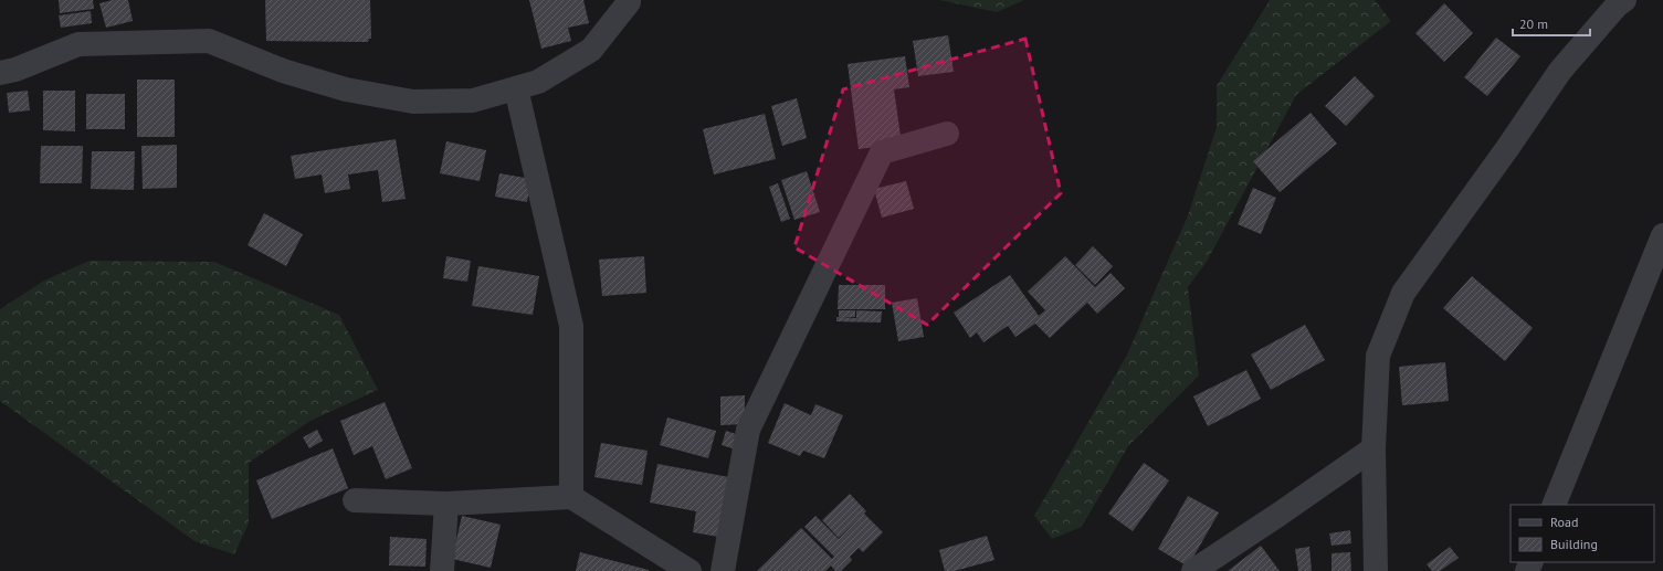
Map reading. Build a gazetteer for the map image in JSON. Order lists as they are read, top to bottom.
{
  "legend": ["Road", "Building"],
  "scale_bar": "20 m"
}
